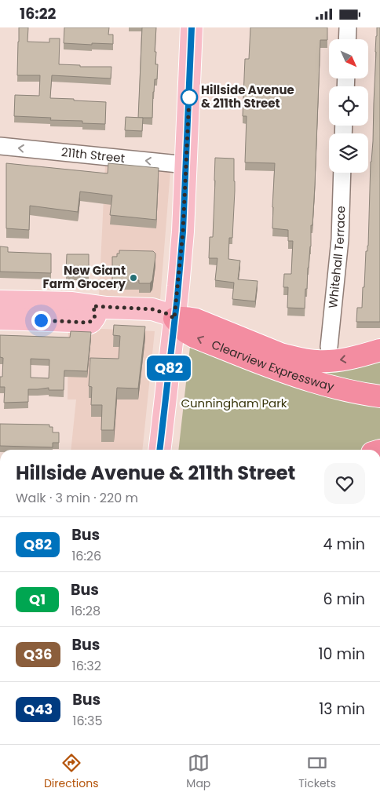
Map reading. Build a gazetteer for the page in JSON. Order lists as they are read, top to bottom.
{
  "streets": {
    "highway": ["Clearview Expressway"],
    "street": ["211th Street", "Whitehall Terrace"]
  },
  "one_way": ["211th Street"],
  "parks": ["Cunningham Park"],
  "places": ["Hillside Avenue & 211th Street", "New Giant Farm Grocery"],
  "lines": ["bus line Q82"],
  "north": "bottom right",
  "page": {
    "status": "16:22",
    "on_map": "Q82",
    "heading": ["Hillside Avenue & 211th Street", "Walk · 3 min · 220 m"],
    "list": [
      {
        "mark": "Q82",
        "name": "Bus",
        "note": "16:26",
        "value": "4 min"
      },
      {
        "mark": "Q1",
        "name": "Bus",
        "note": "16:28",
        "value": "6 min"
      },
      {
        "mark": "Q36",
        "name": "Bus",
        "note": "16:32",
        "value": "10 min"
      },
      {
        "mark": "Q43",
        "name": "Bus",
        "note": "16:35",
        "value": "13 min"
      }
    ],
    "tabs": ["Directions", "Map", "Tickets"]
  }
}
